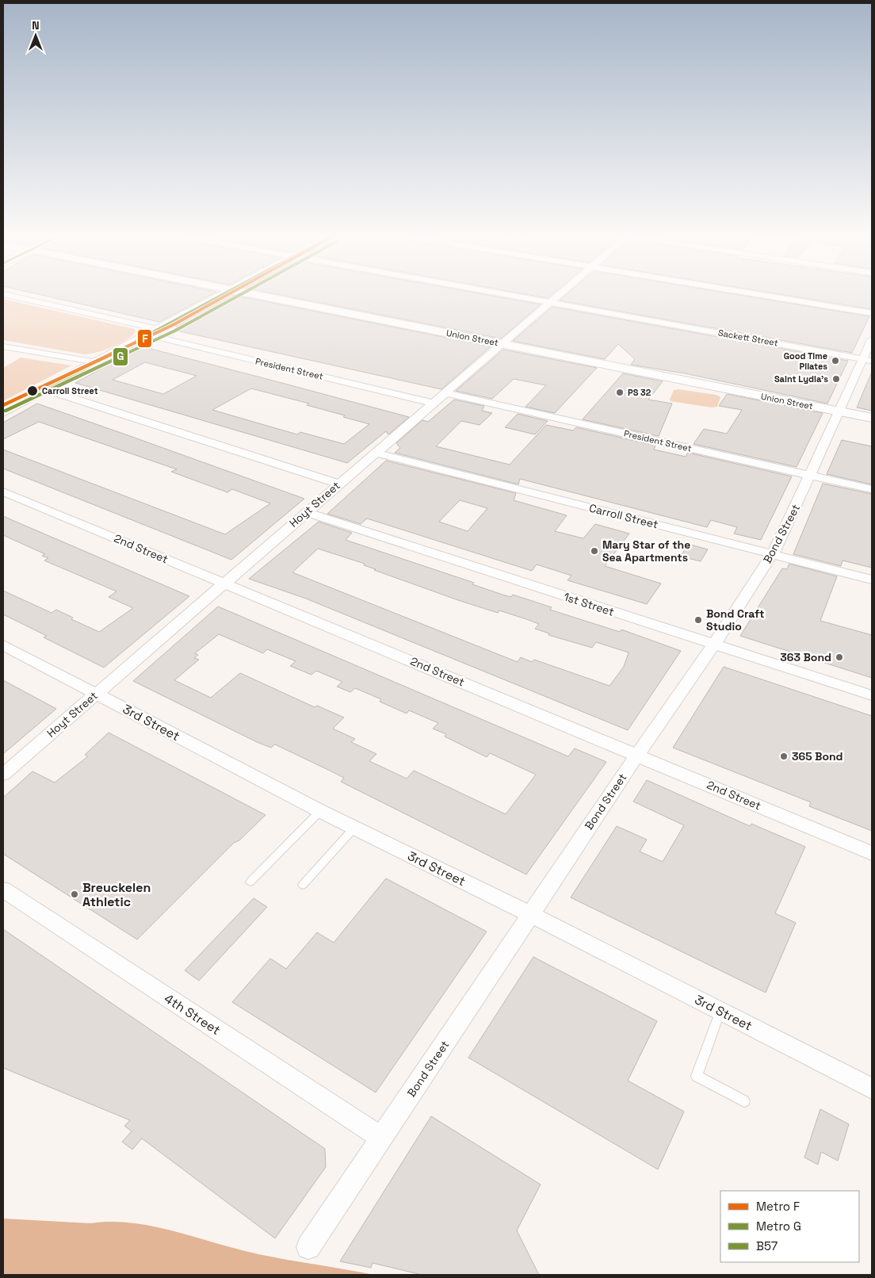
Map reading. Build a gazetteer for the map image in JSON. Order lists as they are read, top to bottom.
{
  "streets": {
    "street": [
      "Union Street",
      "Sackett Street",
      "President Street",
      "Hoyt Street",
      "Carroll Street",
      "Bond Street",
      "2nd Street",
      "1st Street",
      "3rd Street",
      "4th Street"
    ]
  },
  "crossings": [
    ["Union Street", "Hoyt Street"],
    ["Union Street", "Bond Street"],
    ["Sackett Street", "Hoyt Street"],
    ["Sackett Street", "Bond Street"],
    ["President Street", "Hoyt Street"],
    ["President Street", "Bond Street"],
    ["Hoyt Street", "Carroll Street"],
    ["Hoyt Street", "2nd Street"],
    ["Hoyt Street", "1st Street"],
    ["Hoyt Street", "3rd Street"],
    ["Carroll Street", "Bond Street"],
    ["Bond Street", "2nd Street"],
    ["Bond Street", "1st Street"],
    ["Bond Street", "3rd Street"],
    ["Bond Street", "4th Street"]
  ],
  "places": [
    "Good Time Pilates",
    "Saint Lydia's",
    "Carroll Street",
    "PS 32",
    "Mary Star of the Sea Apartments",
    "Bond Craft Studio",
    "363 Bond",
    "365 Bond",
    "Breuckelen Athletic"
  ],
  "lines": ["metro line F", "metro line G", "transit line B57"],
  "legend": ["Metro F", "Metro G", "B57"],
  "north": "top"
}
